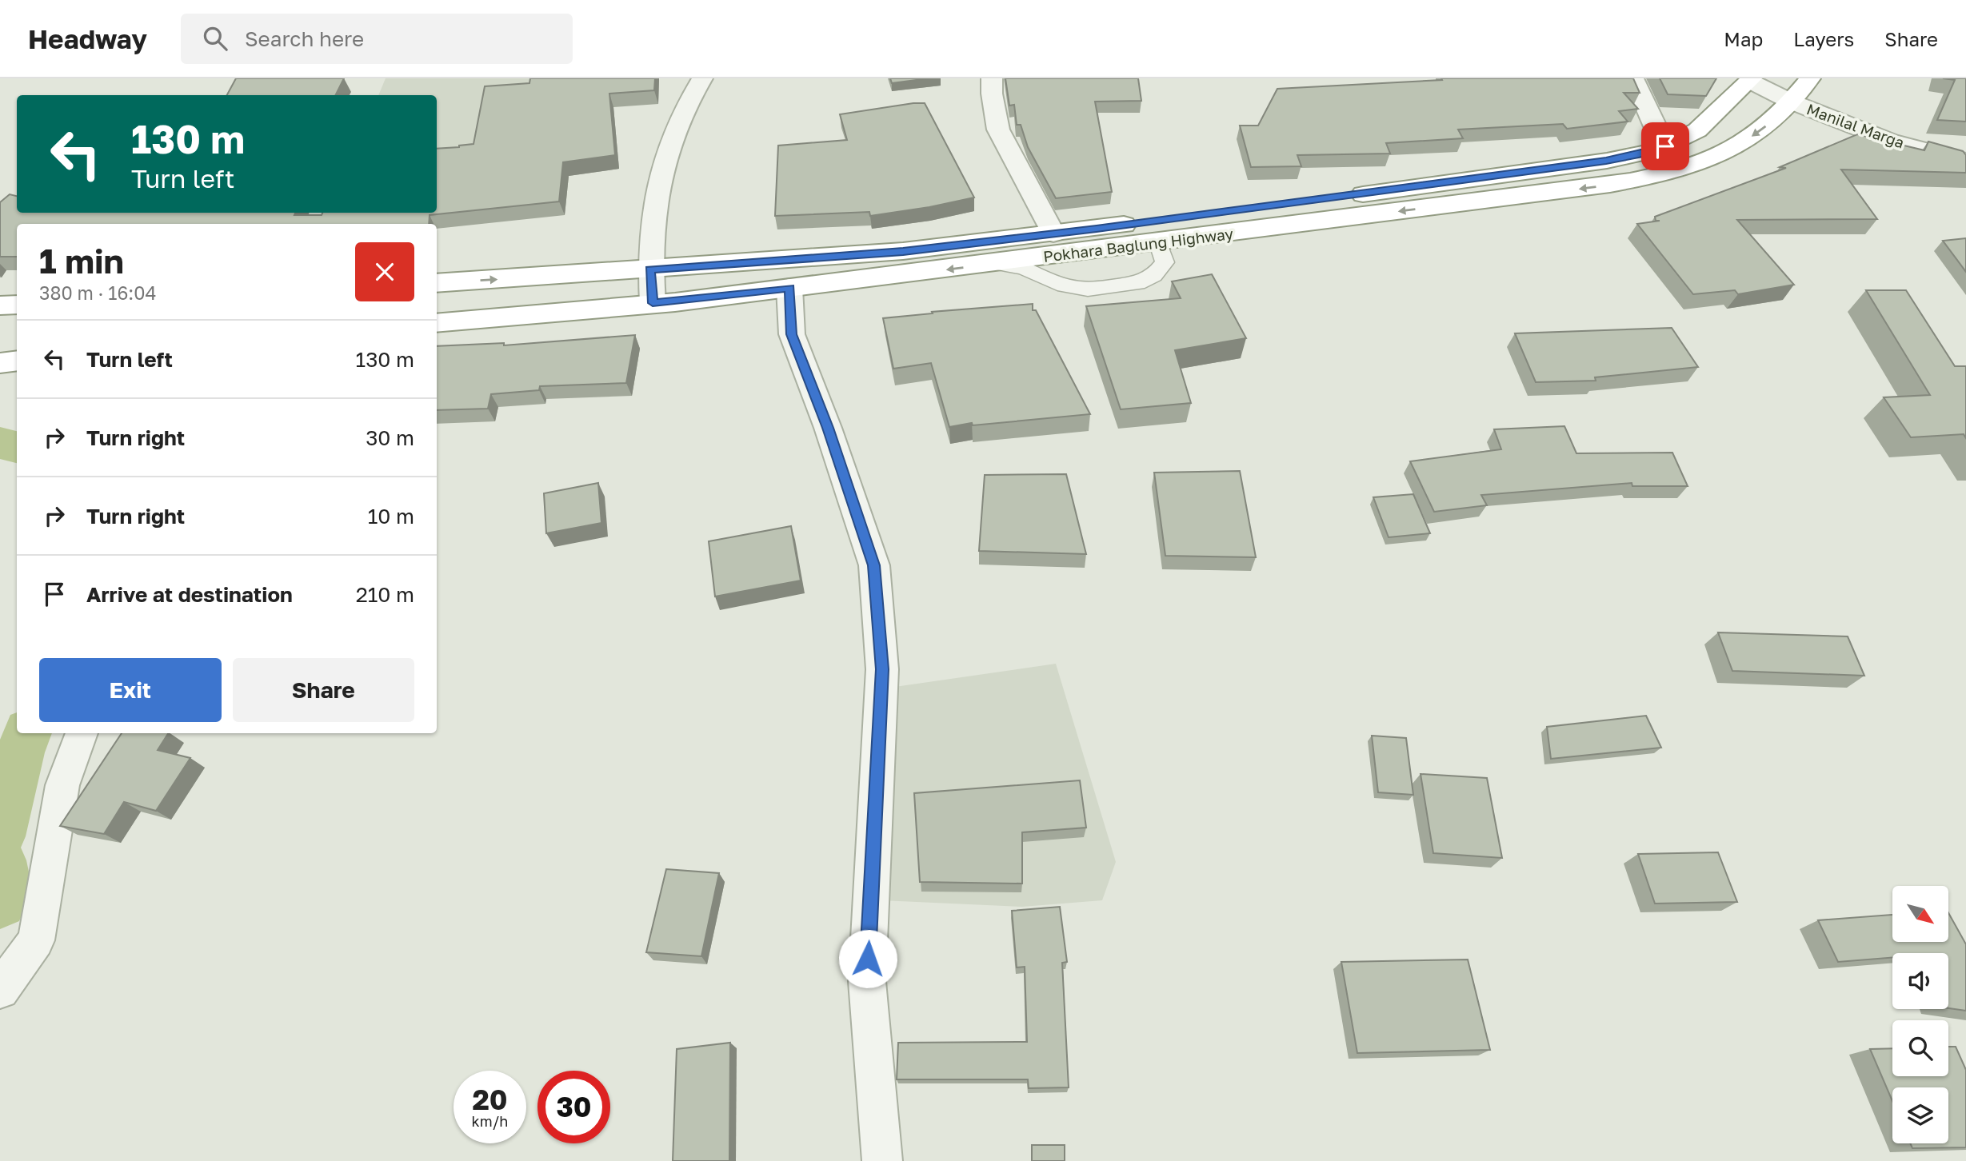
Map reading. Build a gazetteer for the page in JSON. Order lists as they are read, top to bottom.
{
  "streets": {
    "highway": ["Pokhara Baglung Highway"],
    "street": ["Manilal Marga"]
  },
  "crossings": [
    ["Manilal Marga", "Pokhara Baglung Highway"]
  ],
  "north": "bottom right",
  "page": {
    "header": "Headway",
    "search": "Search here",
    "nav": ["Map", "Layers", "Share"],
    "turn": ["130 m", "Turn left"],
    "heading": ["1 min", "380 m · 16:04"],
    "list": [
      {
        "name": "Turn left",
        "value": "130 m"
      },
      {
        "name": "Turn right",
        "value": "30 m"
      },
      {
        "name": "Turn right",
        "value": "10 m"
      },
      {
        "name": "Arrive at destination",
        "value": "210 m"
      }
    ],
    "buttons": ["Exit", "Share"],
    "speed": "20 km/h",
    "limit": "30"
  }
}
